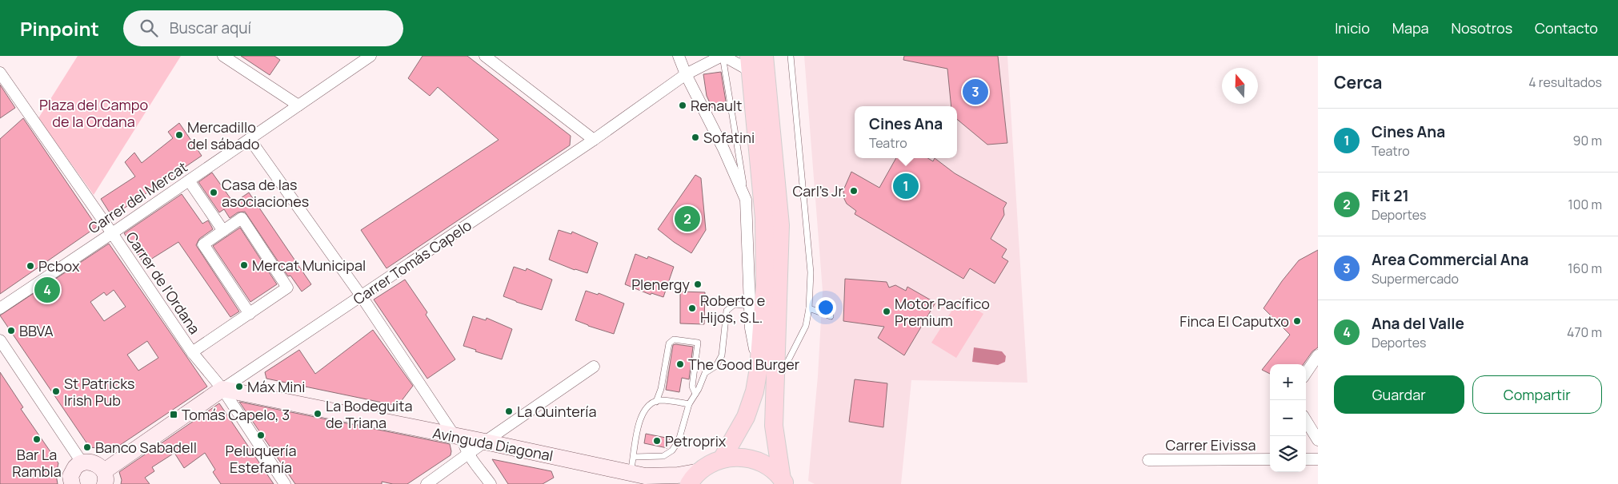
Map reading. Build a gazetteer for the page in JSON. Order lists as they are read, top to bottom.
{
  "streets": {
    "street": [
      "Carrer del Mercat",
      "Carrer Tomás Capelo",
      "Carrer de l'Ordana",
      "Avinguda Diagonal",
      "Carrer Eivissa"
    ]
  },
  "crossings": [
    ["Carrer del Mercat", "Carrer de l'Ordana"],
    ["Carrer Tomás Capelo", "Carrer de l'Ordana"],
    ["Carrer Tomás Capelo", "Avinguda Diagonal"],
    ["Carrer de l'Ordana", "Avinguda Diagonal"]
  ],
  "parks": ["Plaza del Campo de la Ordana"],
  "places": {
    "other": [
      "Renault",
      "Mercadillo del sábado",
      "Sofatini",
      "Carl's Jr.",
      "Casa de las asociaciones",
      "Mercat Municipal",
      "Pcbox",
      "Plenergy",
      "Roberto e Hijos, S.L.",
      "Motor Pacífico Premium",
      "Finca El Caputxo",
      "BBVA",
      "The Good Burger",
      "Máx Mini",
      "St Patricks Irish Pub",
      "La Quintería",
      "La Bodeguita de Triana",
      "Peluquería Estefanía",
      "Bar La Rambla",
      "Petroprix",
      "Banco Sabadell"
    ],
    "transit": ["Tomás Capelo, 3"]
  },
  "north": "top",
  "page": {
    "header": "Pinpoint",
    "search": "Buscar aquí",
    "nav": [
      "Inicio",
      "Mapa",
      "Nosotros",
      "Contacto"
    ],
    "heading": ["Cerca", "4 resultados"],
    "pins": [
      "3",
      "1",
      "2",
      "4"
    ],
    "popup": ["Cines Ana", "Teatro"],
    "list": [
      {
        "mark": "1",
        "name": "Cines Ana",
        "note": "Teatro",
        "value": "90 m"
      },
      {
        "mark": "2",
        "name": "Fit 21",
        "note": "Deportes",
        "value": "100 m"
      },
      {
        "mark": "3",
        "name": "Area Commercial Ana",
        "note": "Supermercado",
        "value": "160 m"
      },
      {
        "mark": "4",
        "name": "Ana del Valle",
        "note": "Deportes",
        "value": "470 m"
      }
    ],
    "buttons": ["Guardar", "Compartir"],
    "map_buttons": ["+", "−"]
  }
}
